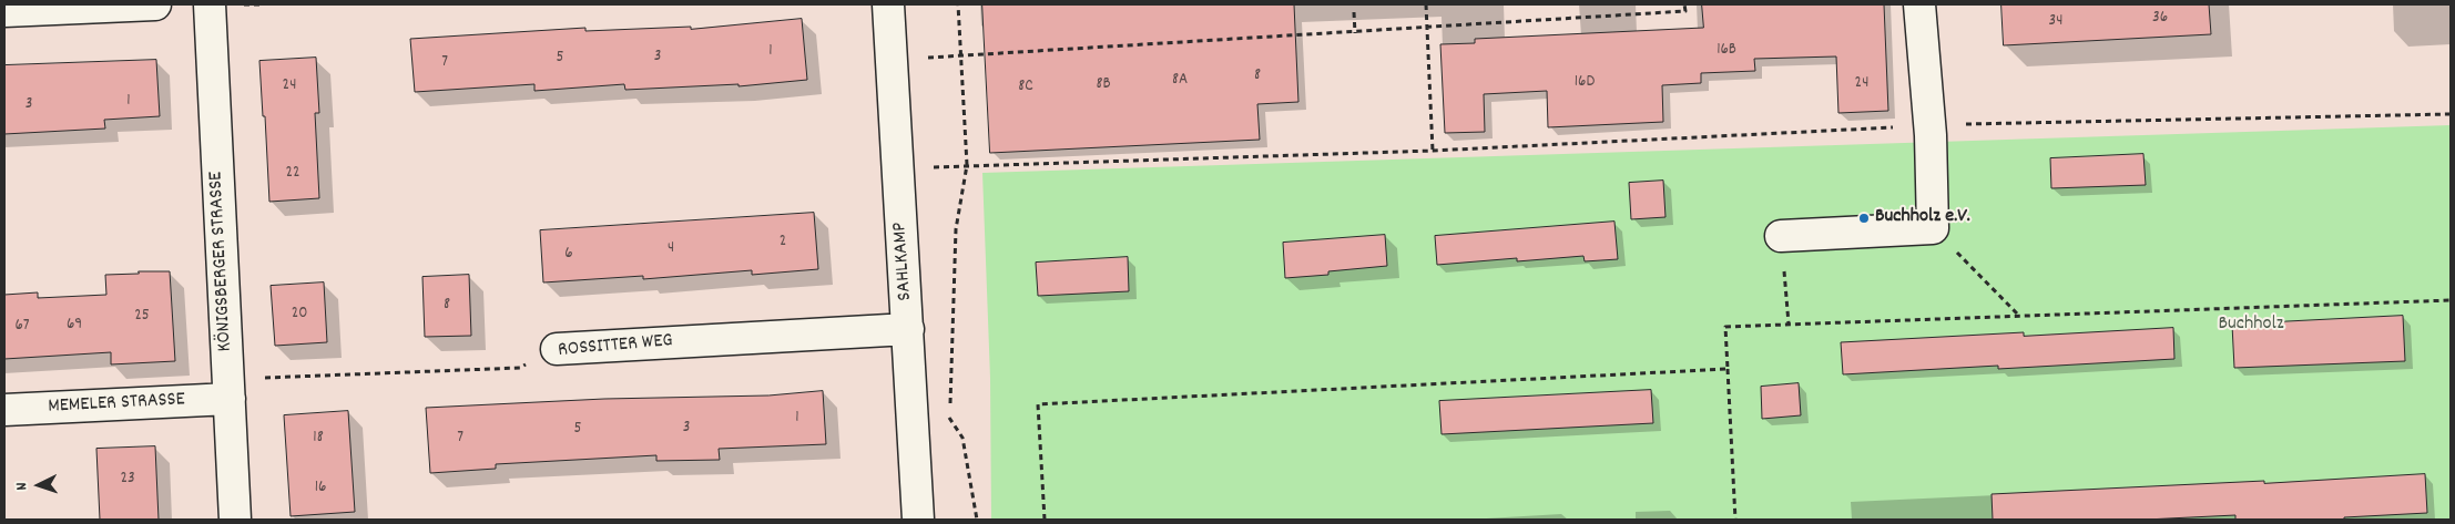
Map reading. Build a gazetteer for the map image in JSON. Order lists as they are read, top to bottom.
{
  "streets": {
    "street": [
      "KÖNIGSBERGER STRASSE",
      "SAHLKAMP",
      "ROSSITTER WEG",
      "MEMELER STRASSE"
    ]
  },
  "crossings": [
    ["KÖNIGSBERGER STRASSE", "ROSSITTER WEG"],
    ["KÖNIGSBERGER STRASSE", "MEMELER STRASSE"],
    ["SAHLKAMP", "ROSSITTER WEG"],
    ["ROSSITTER WEG", "MEMELER STRASSE"]
  ],
  "parks": ["Buchholz"],
  "places": ["Buchholz e.V."],
  "house_numbers": [
    "36",
    "34",
    "16B",
    "1",
    "3",
    "5",
    "7",
    "8",
    "8A",
    "16D",
    "24",
    "8B",
    "24",
    "8C",
    "1",
    "3",
    "22",
    "2",
    "4",
    "6",
    "8",
    "20",
    "25",
    "69",
    "67",
    "1",
    "3",
    "5",
    "18",
    "7",
    "23",
    "16"
  ],
  "north": "left"
}
